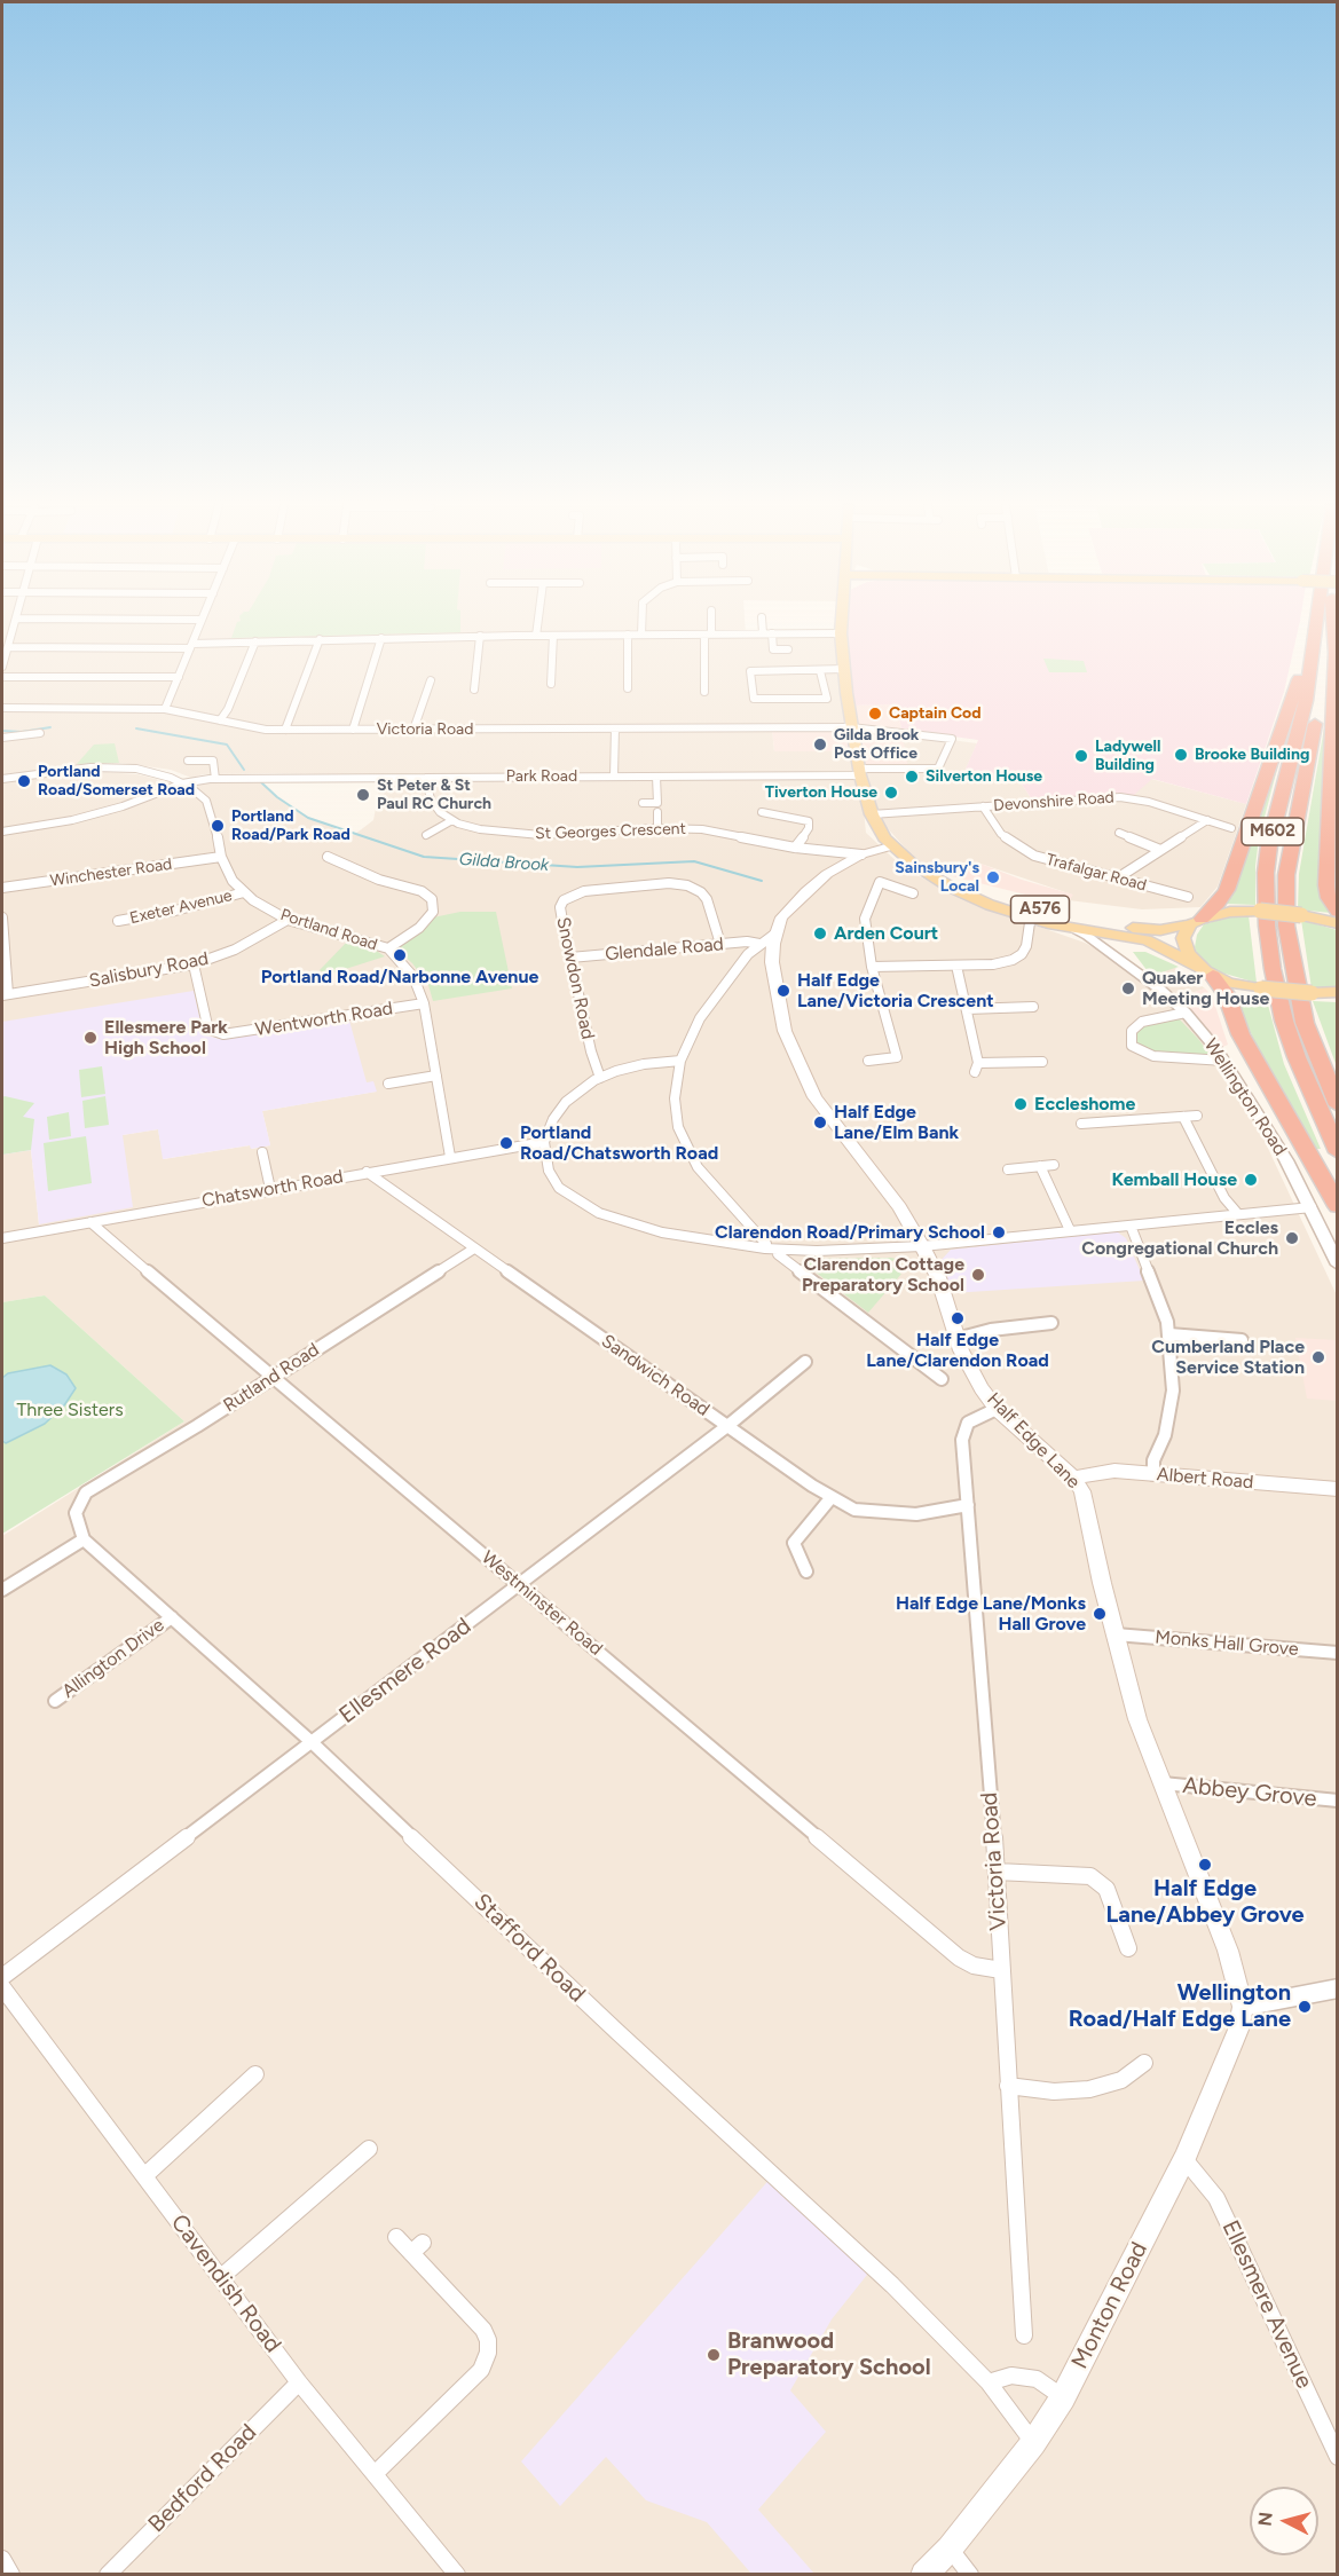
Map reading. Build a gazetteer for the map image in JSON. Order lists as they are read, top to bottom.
{
  "streets": {
    "highway": ["M602"],
    "main road": [
      "A576",
      "Half Edge Lane",
      "Albert Road",
      "Monton Road"
    ],
    "street": [
      "Victoria Road",
      "Park Road",
      "Devonshire Road",
      "St Georges Crescent",
      "Winchester Road",
      "Trafalgar Road",
      "Exeter Avenue",
      "Portland Road",
      "Glendale Road",
      "Salisbury Road",
      "Snowdon Road",
      "Wentworth Road",
      "Wellington Road",
      "Chatsworth Road",
      "Sandwich Road",
      "Rutland Road",
      "Westminster Road",
      "Monks Hall Grove",
      "Allington Drive",
      "Ellesmere Road",
      "Abbey Grove",
      "Stafford Road",
      "Cavendish Road",
      "Ellesmere Avenue",
      "Bedford Road"
    ]
  },
  "crossings": [
    ["Victoria Road", "Park Road"],
    ["Victoria Road", "A576"],
    ["Victoria Road", "Sandwich Road"],
    ["Victoria Road", "Half Edge Lane"],
    ["Victoria Road", "Westminster Road"],
    ["Park Road", "A576"],
    ["Park Road", "Portland Road"],
    ["Devonshire Road", "Trafalgar Road"],
    ["Devonshire Road", "A576"],
    ["St Georges Crescent", "Half Edge Lane"],
    ["M602", "A576"],
    ["Winchester Road", "Portland Road"],
    ["Exeter Avenue", "Portland Road"],
    ["A576", "Wellington Road"],
    ["A576", "Half Edge Lane"],
    ["Portland Road", "Salisbury Road"],
    ["Portland Road", "Wentworth Road"],
    ["Portland Road", "Chatsworth Road"],
    ["Glendale Road", "Snowdon Road"],
    ["Salisbury Road", "Wentworth Road"],
    ["Chatsworth Road", "Sandwich Road"],
    ["Chatsworth Road", "Westminster Road"],
    ["Sandwich Road", "Rutland Road"],
    ["Sandwich Road", "Ellesmere Road"],
    ["Rutland Road", "Westminster Road"],
    ["Rutland Road", "Stafford Road"],
    ["Half Edge Lane", "Albert Road"],
    ["Half Edge Lane", "Monks Hall Grove"],
    ["Half Edge Lane", "Abbey Grove"],
    ["Half Edge Lane", "Monton Road"],
    ["Westminster Road", "Ellesmere Road"],
    ["Allington Drive", "Stafford Road"],
    ["Ellesmere Road", "Stafford Road"],
    ["Stafford Road", "Monton Road"],
    ["Cavendish Road", "Bedford Road"],
    ["Ellesmere Avenue", "Monton Road"]
  ],
  "water": ["Gilda Brook"],
  "parks": ["Three Sisters"],
  "places": [
    "Captain Cod",
    "Gilda Brook Post Office",
    "Brooke Building",
    "Ladywell Building",
    "Silverton House",
    "Portland Road/Somerset Road",
    "Tiverton House",
    "St Peter & St Paul RC Church",
    "Portland Road/Park Road",
    "Sainsbury's Local",
    "Arden Court",
    "Portland Road/Narbonne Avenue",
    "Quaker Meeting House",
    "Half Edge Lane/Victoria Crescent",
    "Ellesmere Park High School",
    "Eccleshome",
    "Half Edge Lane/Elm Bank",
    "Portland Road/Chatsworth Road",
    "Kemball House",
    "Clarendon Road/Primary School",
    "Eccles Congregational Church",
    "Clarendon Cottage Preparatory School",
    "Half Edge Lane/Clarendon Road",
    "Cumberland Place Service Station",
    "Half Edge Lane/Monks Hall Grove",
    "Half Edge Lane/Abbey Grove",
    "Wellington Road/Half Edge Lane",
    "Branwood Preparatory School"
  ],
  "north": "left"
}
